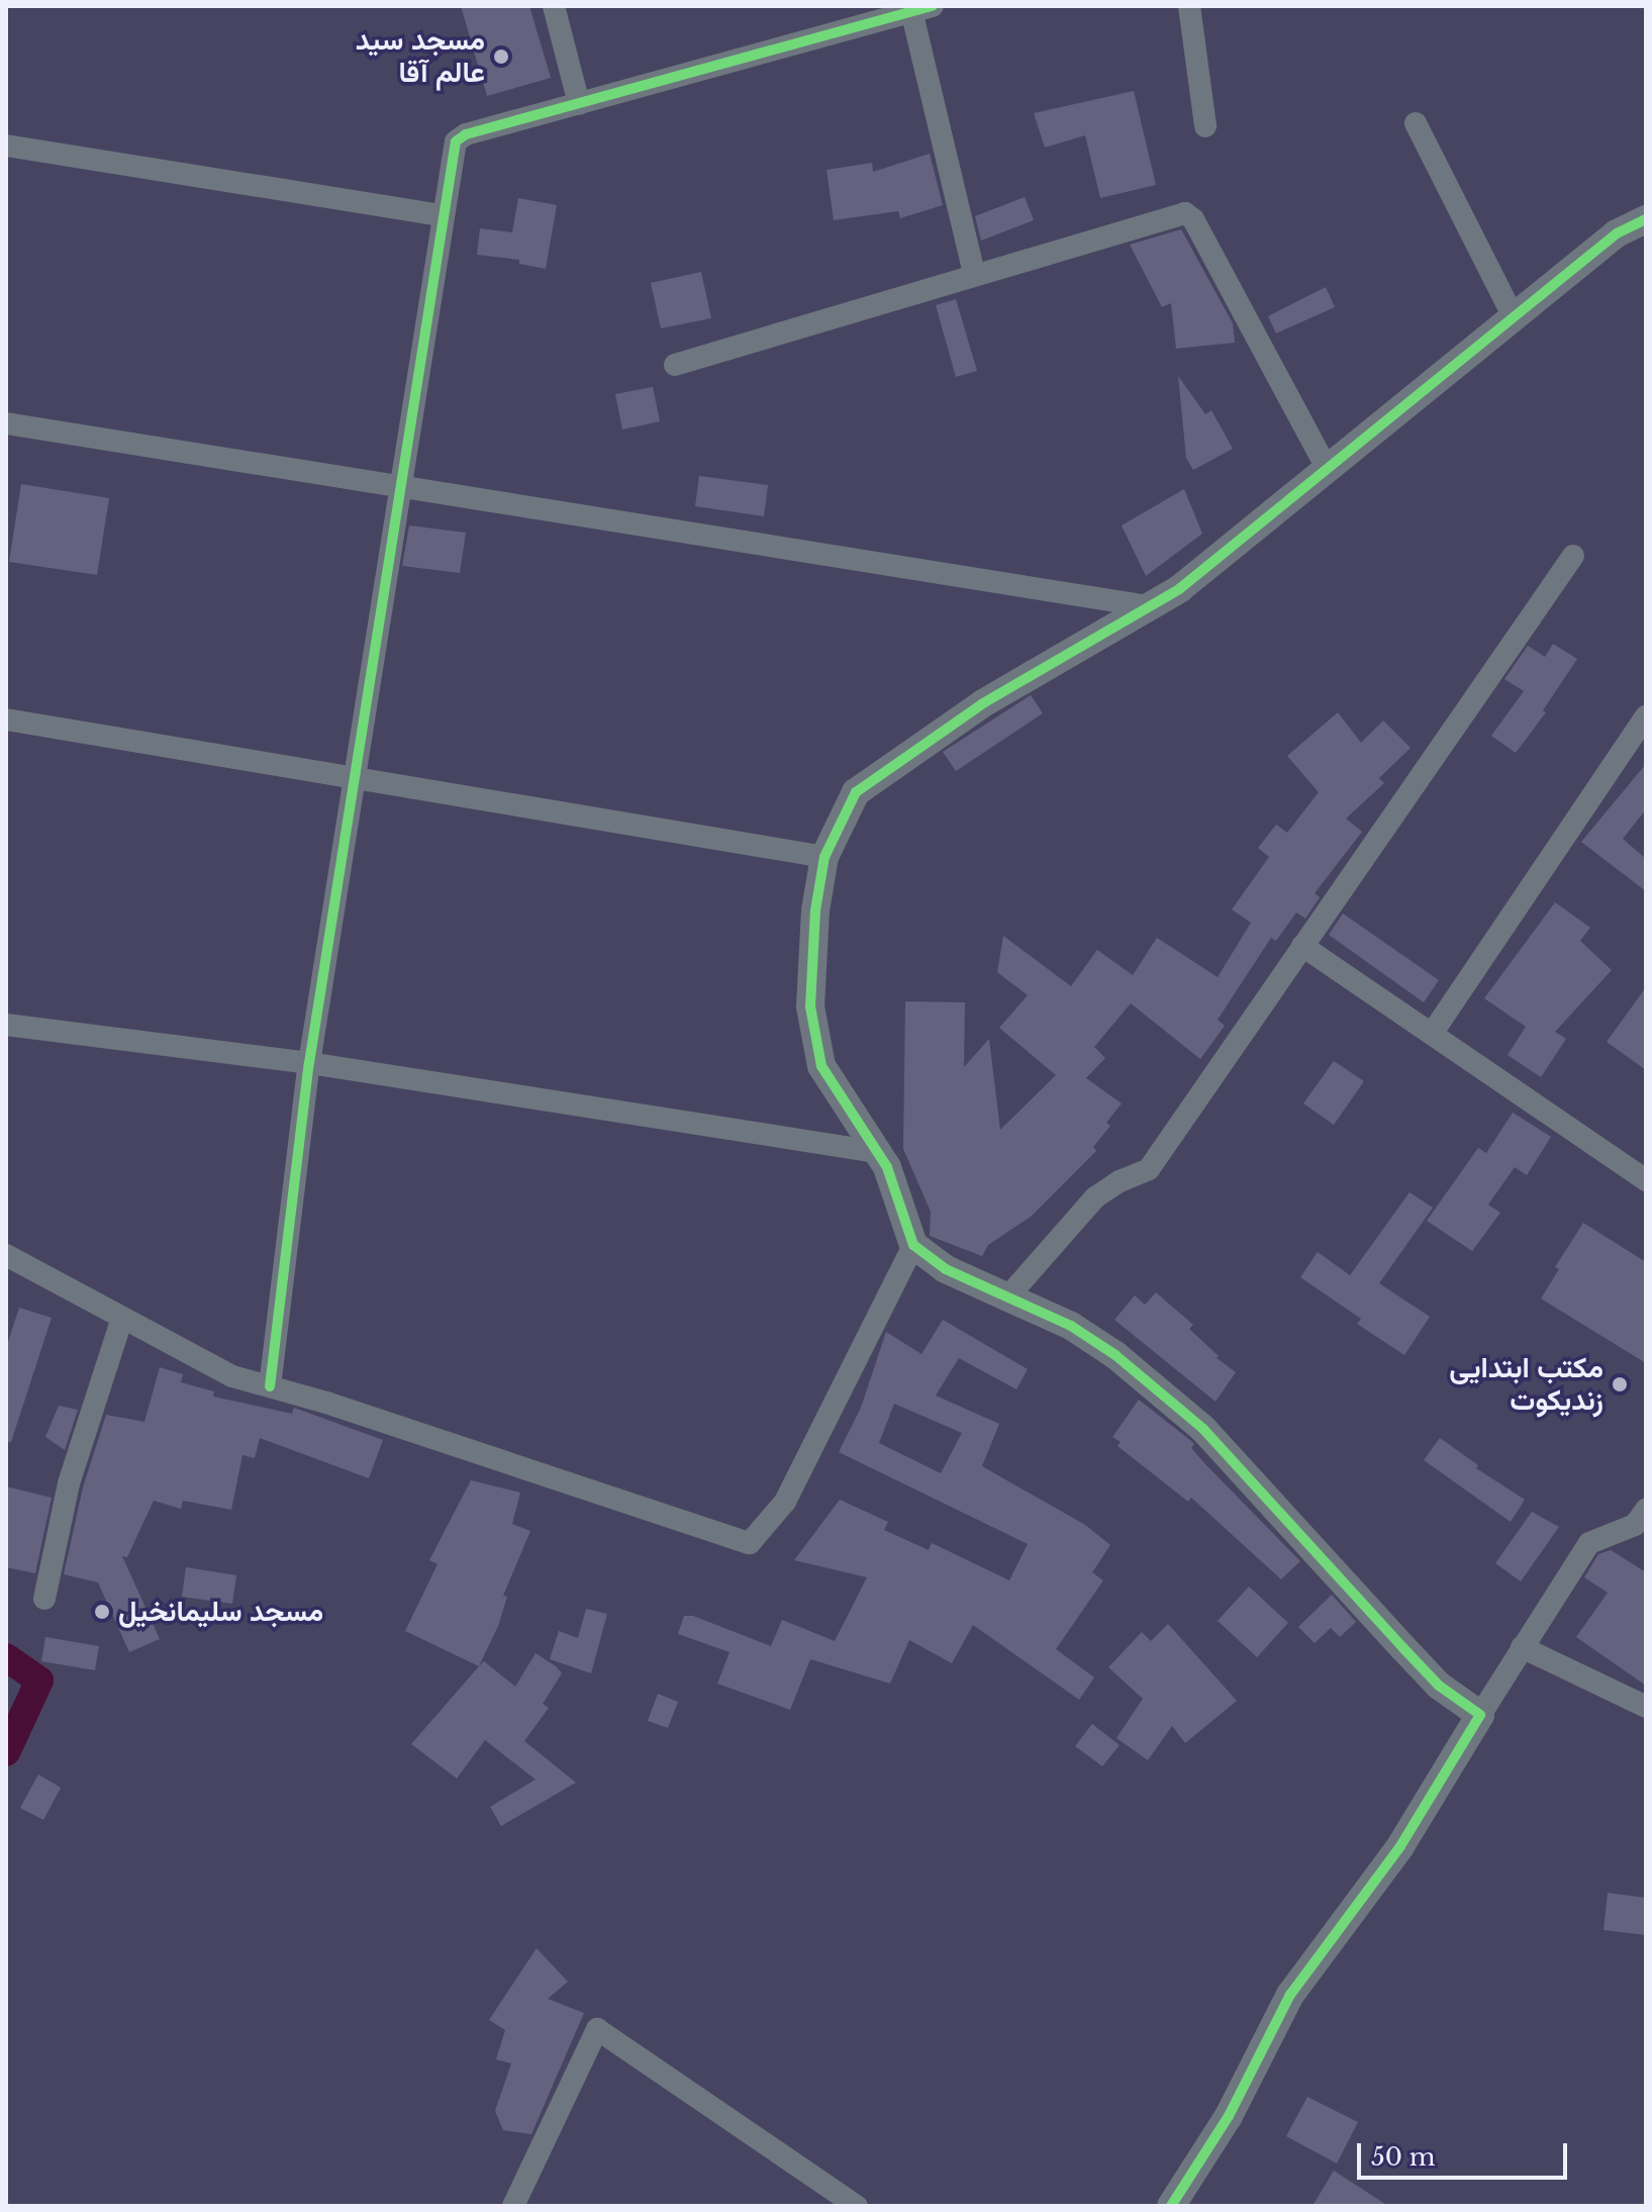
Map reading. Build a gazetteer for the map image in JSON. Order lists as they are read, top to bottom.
{
  "places": ["مسجد سید عالم آقا", "مکتب ابتدایی زندیکوت", "مسجد سلیمانخیل"],
  "scale_bar": "50 m"
}
